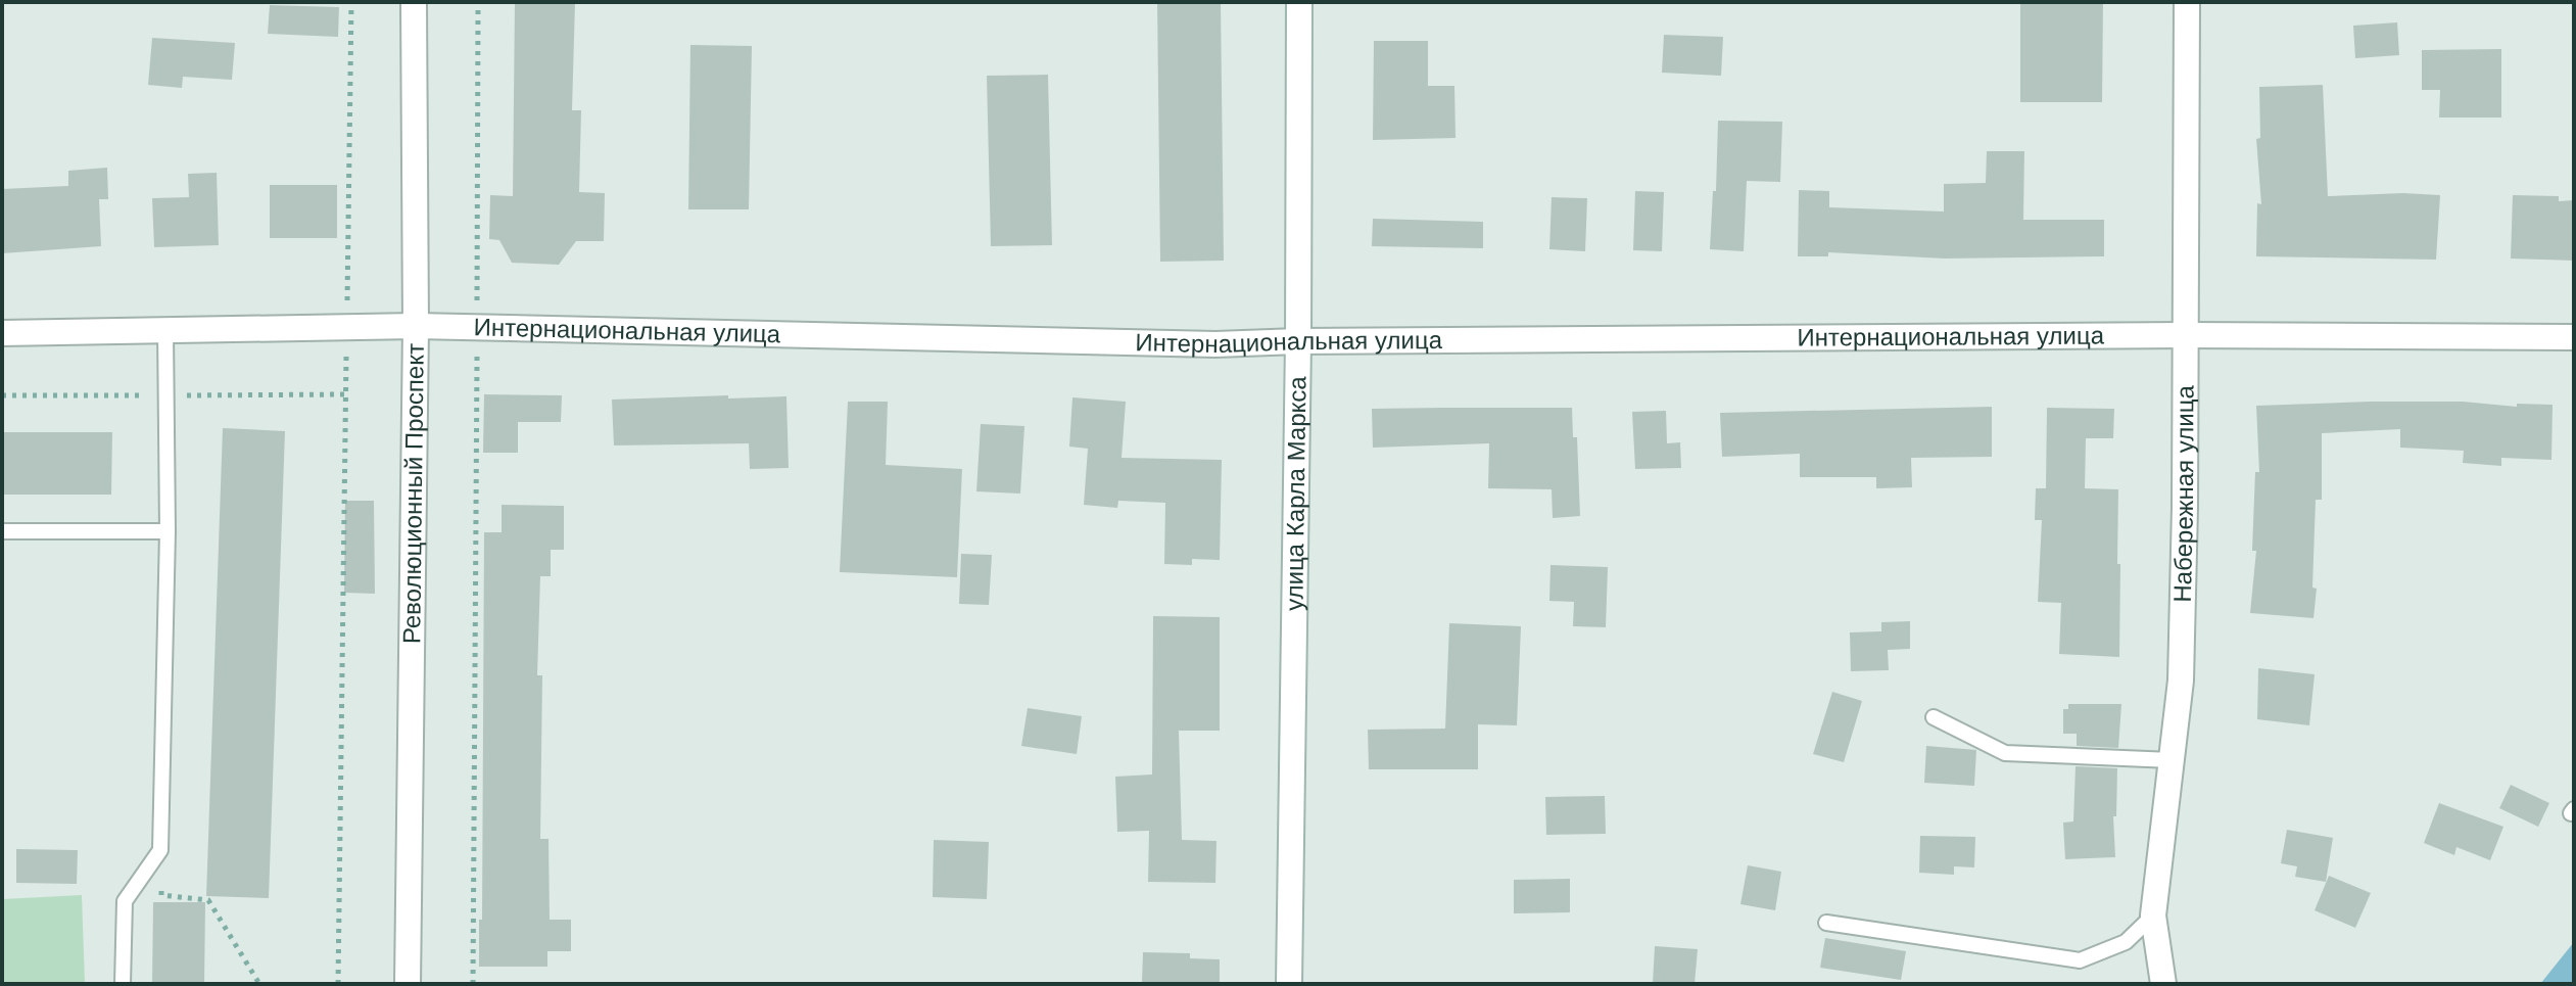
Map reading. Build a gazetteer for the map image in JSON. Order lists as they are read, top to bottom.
{
  "streets": {
    "street": [
      "Интернациональная улица",
      "Революционный Проспект",
      "улица Карла Маркса",
      "Набережная улица"
    ]
  },
  "crossings": [
    ["Интернациональная улица", "Революционный Проспект"],
    ["Интернациональная улица", "улица Карла Маркса"],
    ["Интернациональная улица", "Набережная улица"]
  ]
}
